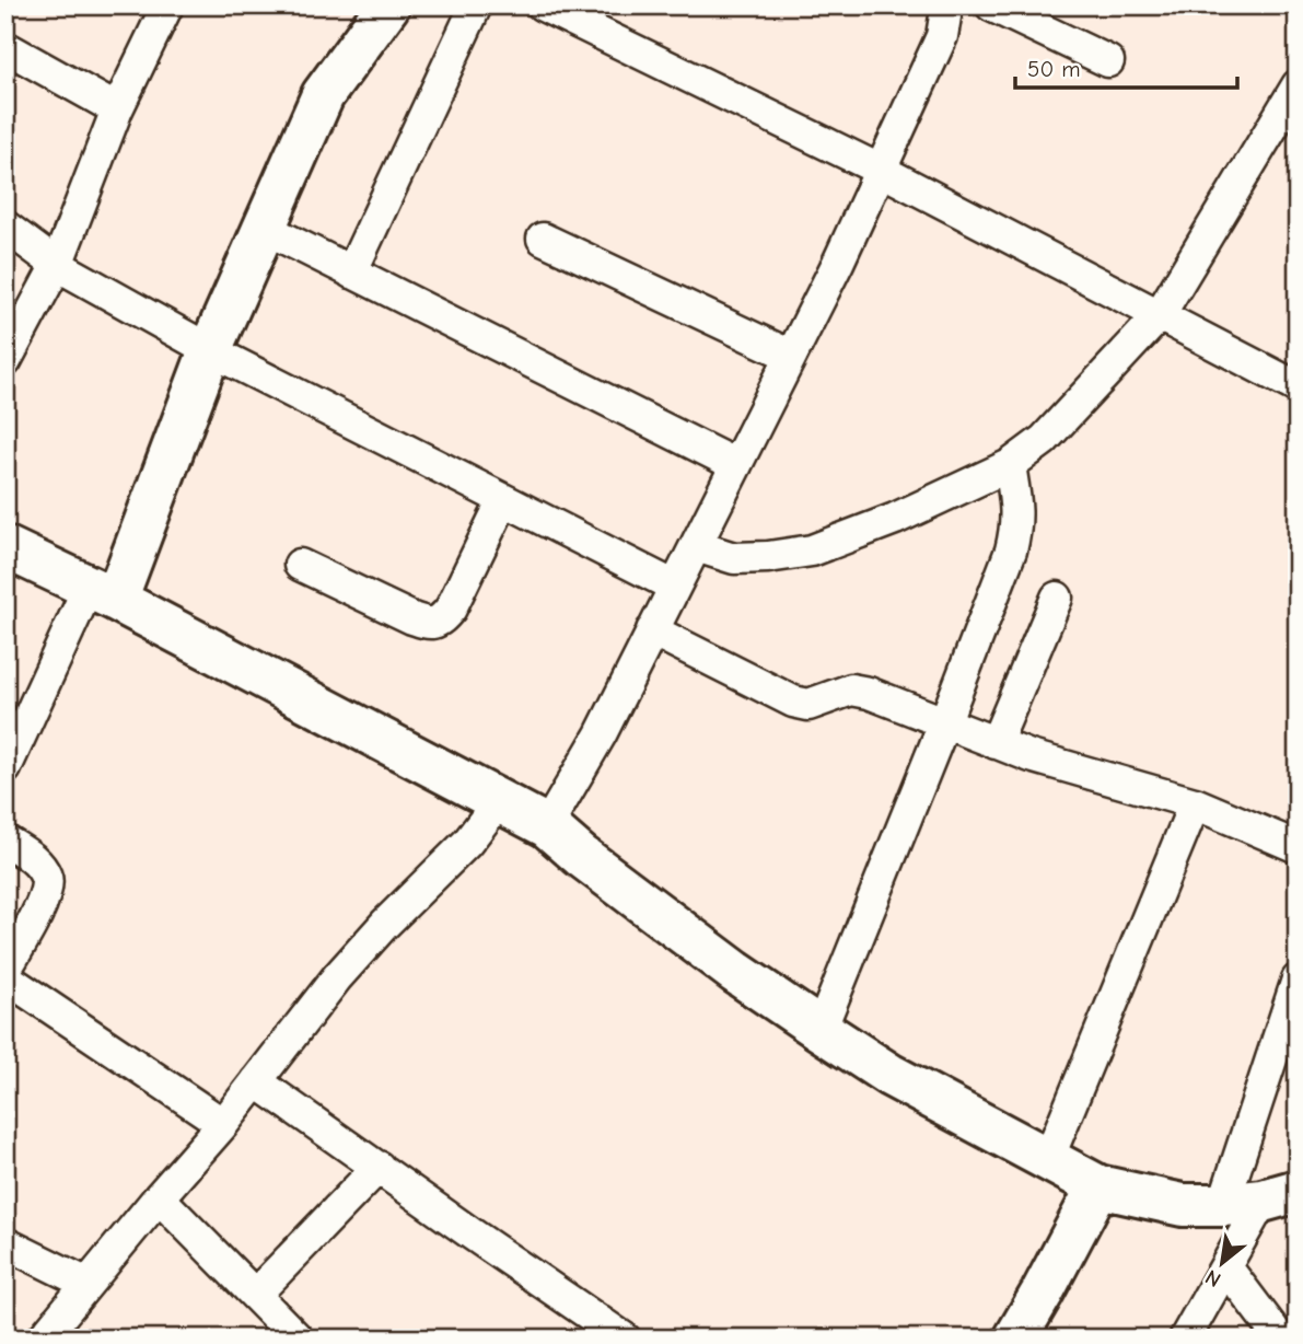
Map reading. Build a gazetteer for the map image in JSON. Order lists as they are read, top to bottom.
{
  "scale_bar": "50 m",
  "north": "bottom left"
}
